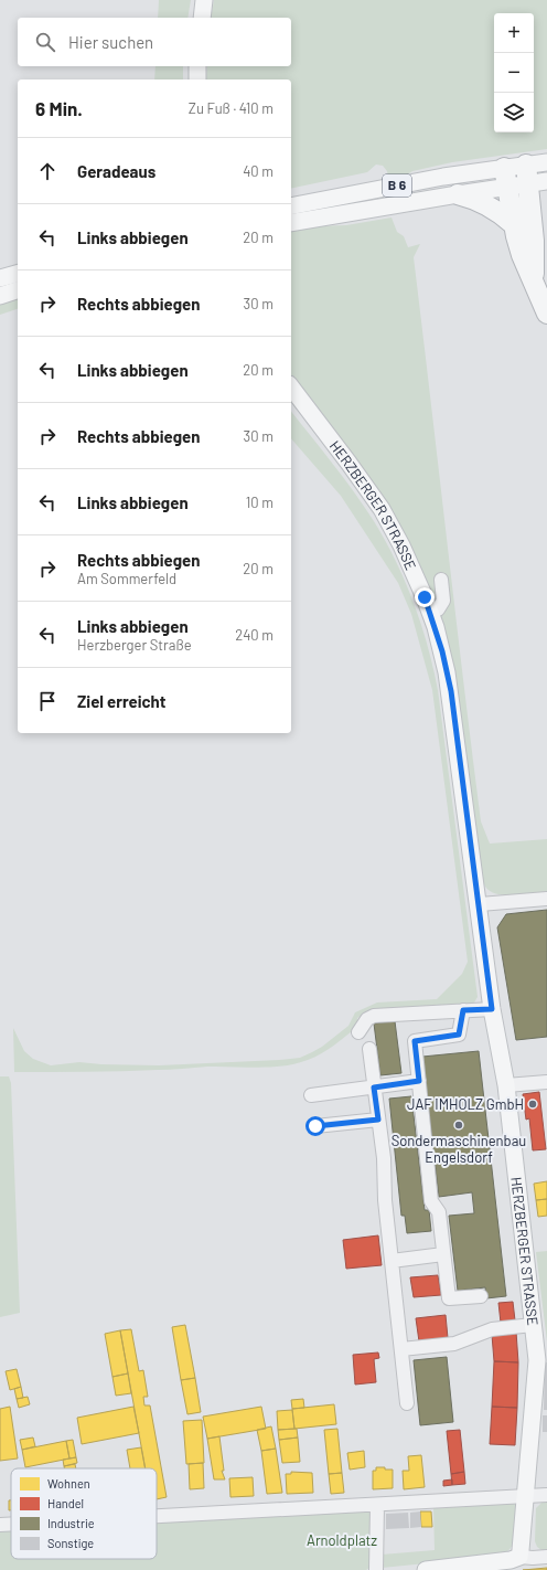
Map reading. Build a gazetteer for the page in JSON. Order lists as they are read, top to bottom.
{
  "streets": {
    "main road": ["B 6", "HERZBERGER STRASSE"]
  },
  "parks": ["Arnoldplatz"],
  "places": ["JAF IMHOLZ GmbH", "Sondermaschinenbau Engelsdorf"],
  "legend": [
    "Wohnen",
    "Handel",
    "Industrie",
    "Sonstige"
  ],
  "page": {
    "map_buttons": ["+", "−"],
    "search": "Hier suchen",
    "heading": ["6 Min.", "Zu Fuß · 410 m"],
    "list": [
      ["Geradeaus", "40 m"],
      ["Links abbiegen", "20 m"],
      ["Rechts abbiegen", "30 m"],
      ["Links abbiegen", "20 m"],
      ["Rechts abbiegen", "30 m"],
      ["Links abbiegen", "10 m"],
      ["Rechts abbiegen", "Am Sommerfeld", "20 m"],
      ["Links abbiegen", "Herzberger Straße", "240 m"],
      "Ziel erreicht"
    ]
  }
}
